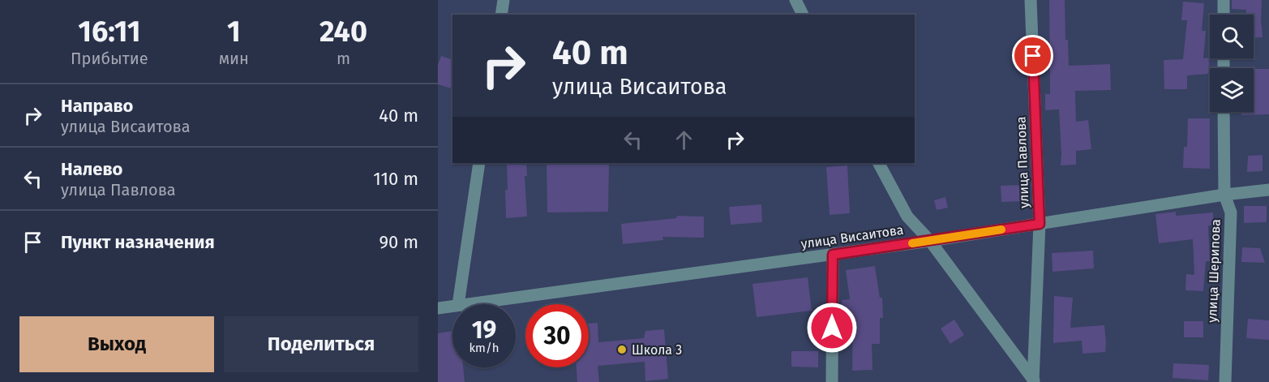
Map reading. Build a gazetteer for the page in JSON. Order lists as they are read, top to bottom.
{
  "streets": {
    "street": ["улица Павлова", "улица Висаитова", "улица Шерипова"]
  },
  "crossings": [
    ["улица Павлова", "улица Висаитова"],
    ["улица Висаитова", "улица Шерипова"]
  ],
  "places": ["Школа 3"],
  "page": {
    "eta": [
      "16:11",
      "Прибытие",
      "1",
      "мин",
      "240",
      "m"
    ],
    "turn": ["40 m", "улица Висаитова"],
    "list": [
      {
        "name": "Направо",
        "note": "улица Висаитова",
        "value": "40 m"
      },
      {
        "name": "Налево",
        "note": "улица Павлова",
        "value": "110 m"
      },
      {
        "name": "Пункт назначения",
        "value": "90 m"
      }
    ],
    "speed": "19 km/h",
    "limit": "30",
    "buttons": ["Выход", "Поделиться"]
  }
}
